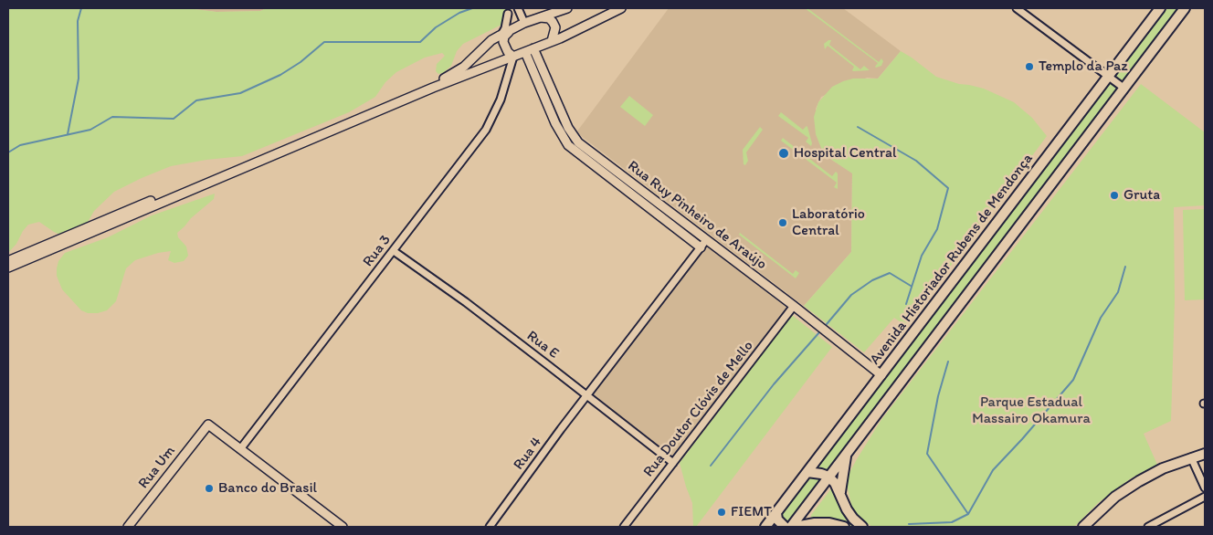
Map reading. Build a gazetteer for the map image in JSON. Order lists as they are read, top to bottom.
{
  "streets": {
    "main road": ["Avenida Historiador Rubens de Mendonça"],
    "street": [
      "Rua Ruy Pinheiro de Araújo",
      "Rua 3",
      "Rua E",
      "Rua Doutor Clóvis de Mello",
      "Rua 4",
      "Rua Um"
    ]
  },
  "crossings": [
    ["Rua Ruy Pinheiro de Araújo", "Avenida Historiador Rubens de Mendonça"],
    ["Rua Ruy Pinheiro de Araújo", "Rua Doutor Clóvis de Mello"],
    ["Rua Ruy Pinheiro de Araújo", "Rua 4"],
    ["Rua 3", "Rua E"],
    ["Rua 3", "Rua Um"],
    ["Rua E", "Rua Doutor Clóvis de Mello"],
    ["Rua E", "Rua 4"]
  ],
  "parks": ["Parque Estadual Massairo Okamura"],
  "places": [
    "Templo da Paz",
    "Hospital Central",
    "Gruta",
    "Laboratório Central",
    "Banco do Brasil",
    "FIEMT"
  ]
}
